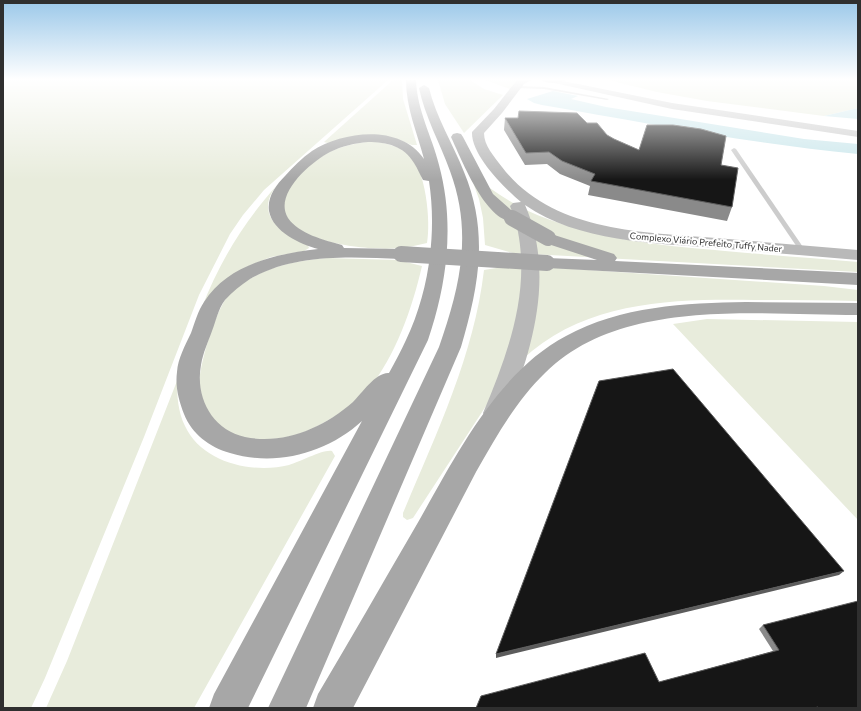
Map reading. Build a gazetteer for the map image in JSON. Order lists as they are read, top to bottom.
{
  "streets": {
    "main road": ["Complexo Viário Prefeito Tuffy Nader"]
  }
}
